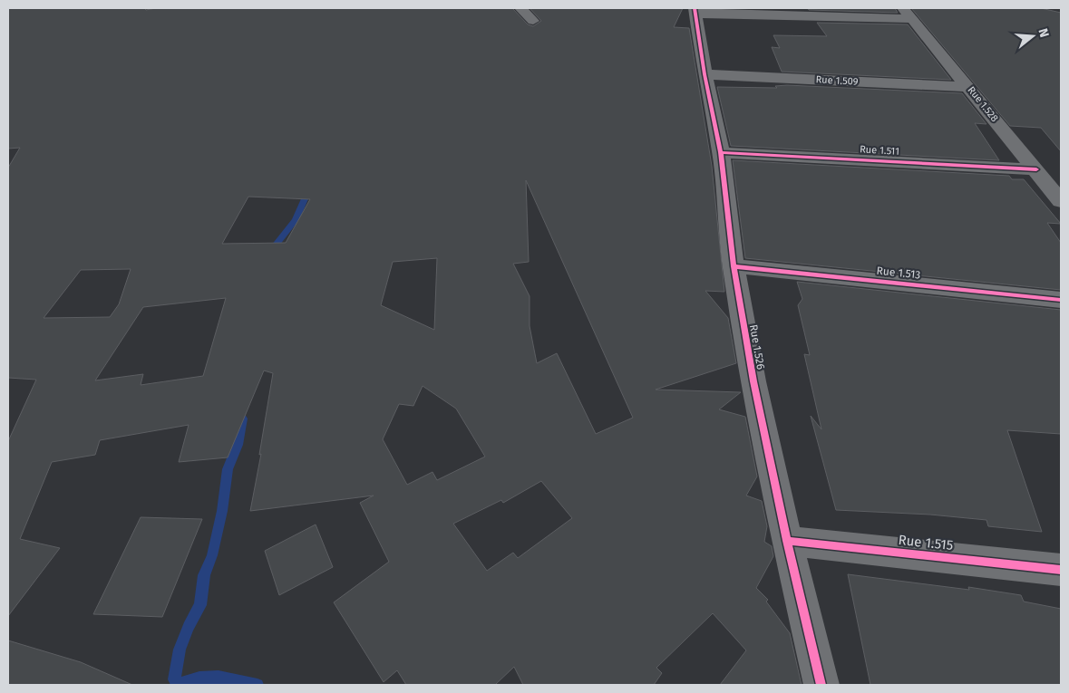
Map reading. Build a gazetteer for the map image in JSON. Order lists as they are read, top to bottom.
{
  "streets": {
    "street": [
      "Rue 1.509",
      "Rue 1.528",
      "Rue 1.511",
      "Rue 1.513",
      "Rue 1.526",
      "Rue 1.515"
    ]
  },
  "crossings": [
    ["Rue 1.509", "Rue 1.528"],
    ["Rue 1.509", "Rue 1.526"],
    ["Rue 1.528", "Rue 1.511"],
    ["Rue 1.511", "Rue 1.526"],
    ["Rue 1.513", "Rue 1.526"],
    ["Rue 1.526", "Rue 1.515"]
  ],
  "north": "right"
}
